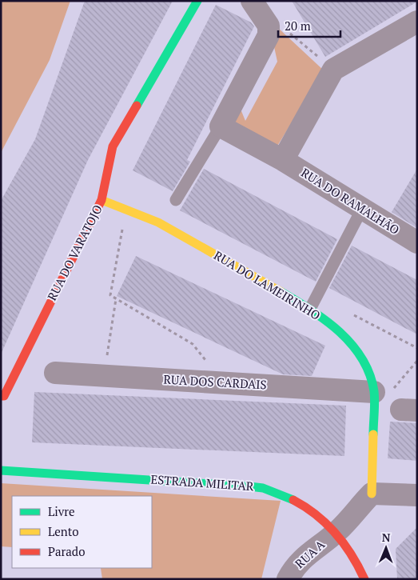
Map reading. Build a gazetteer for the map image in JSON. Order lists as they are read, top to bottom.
{
  "streets": {
    "street": [
      "RUA DO RAMALHÃO",
      "RUA DO VARATOJO",
      "RUA DO LAMEIRINHO",
      "RUA DOS CARDAIS",
      "ESTRADA MILITAR",
      "RUA A"
    ]
  },
  "crossings": [
    ["RUA DO VARATOJO", "RUA DO LAMEIRINHO"],
    ["RUA DO LAMEIRINHO", "RUA DOS CARDAIS"],
    ["RUA DO LAMEIRINHO", "RUA A"],
    ["ESTRADA MILITAR", "RUA A"]
  ],
  "legend": ["Livre", "Lento", "Parado"],
  "scale_bar": "20 m",
  "north": "top"
}
